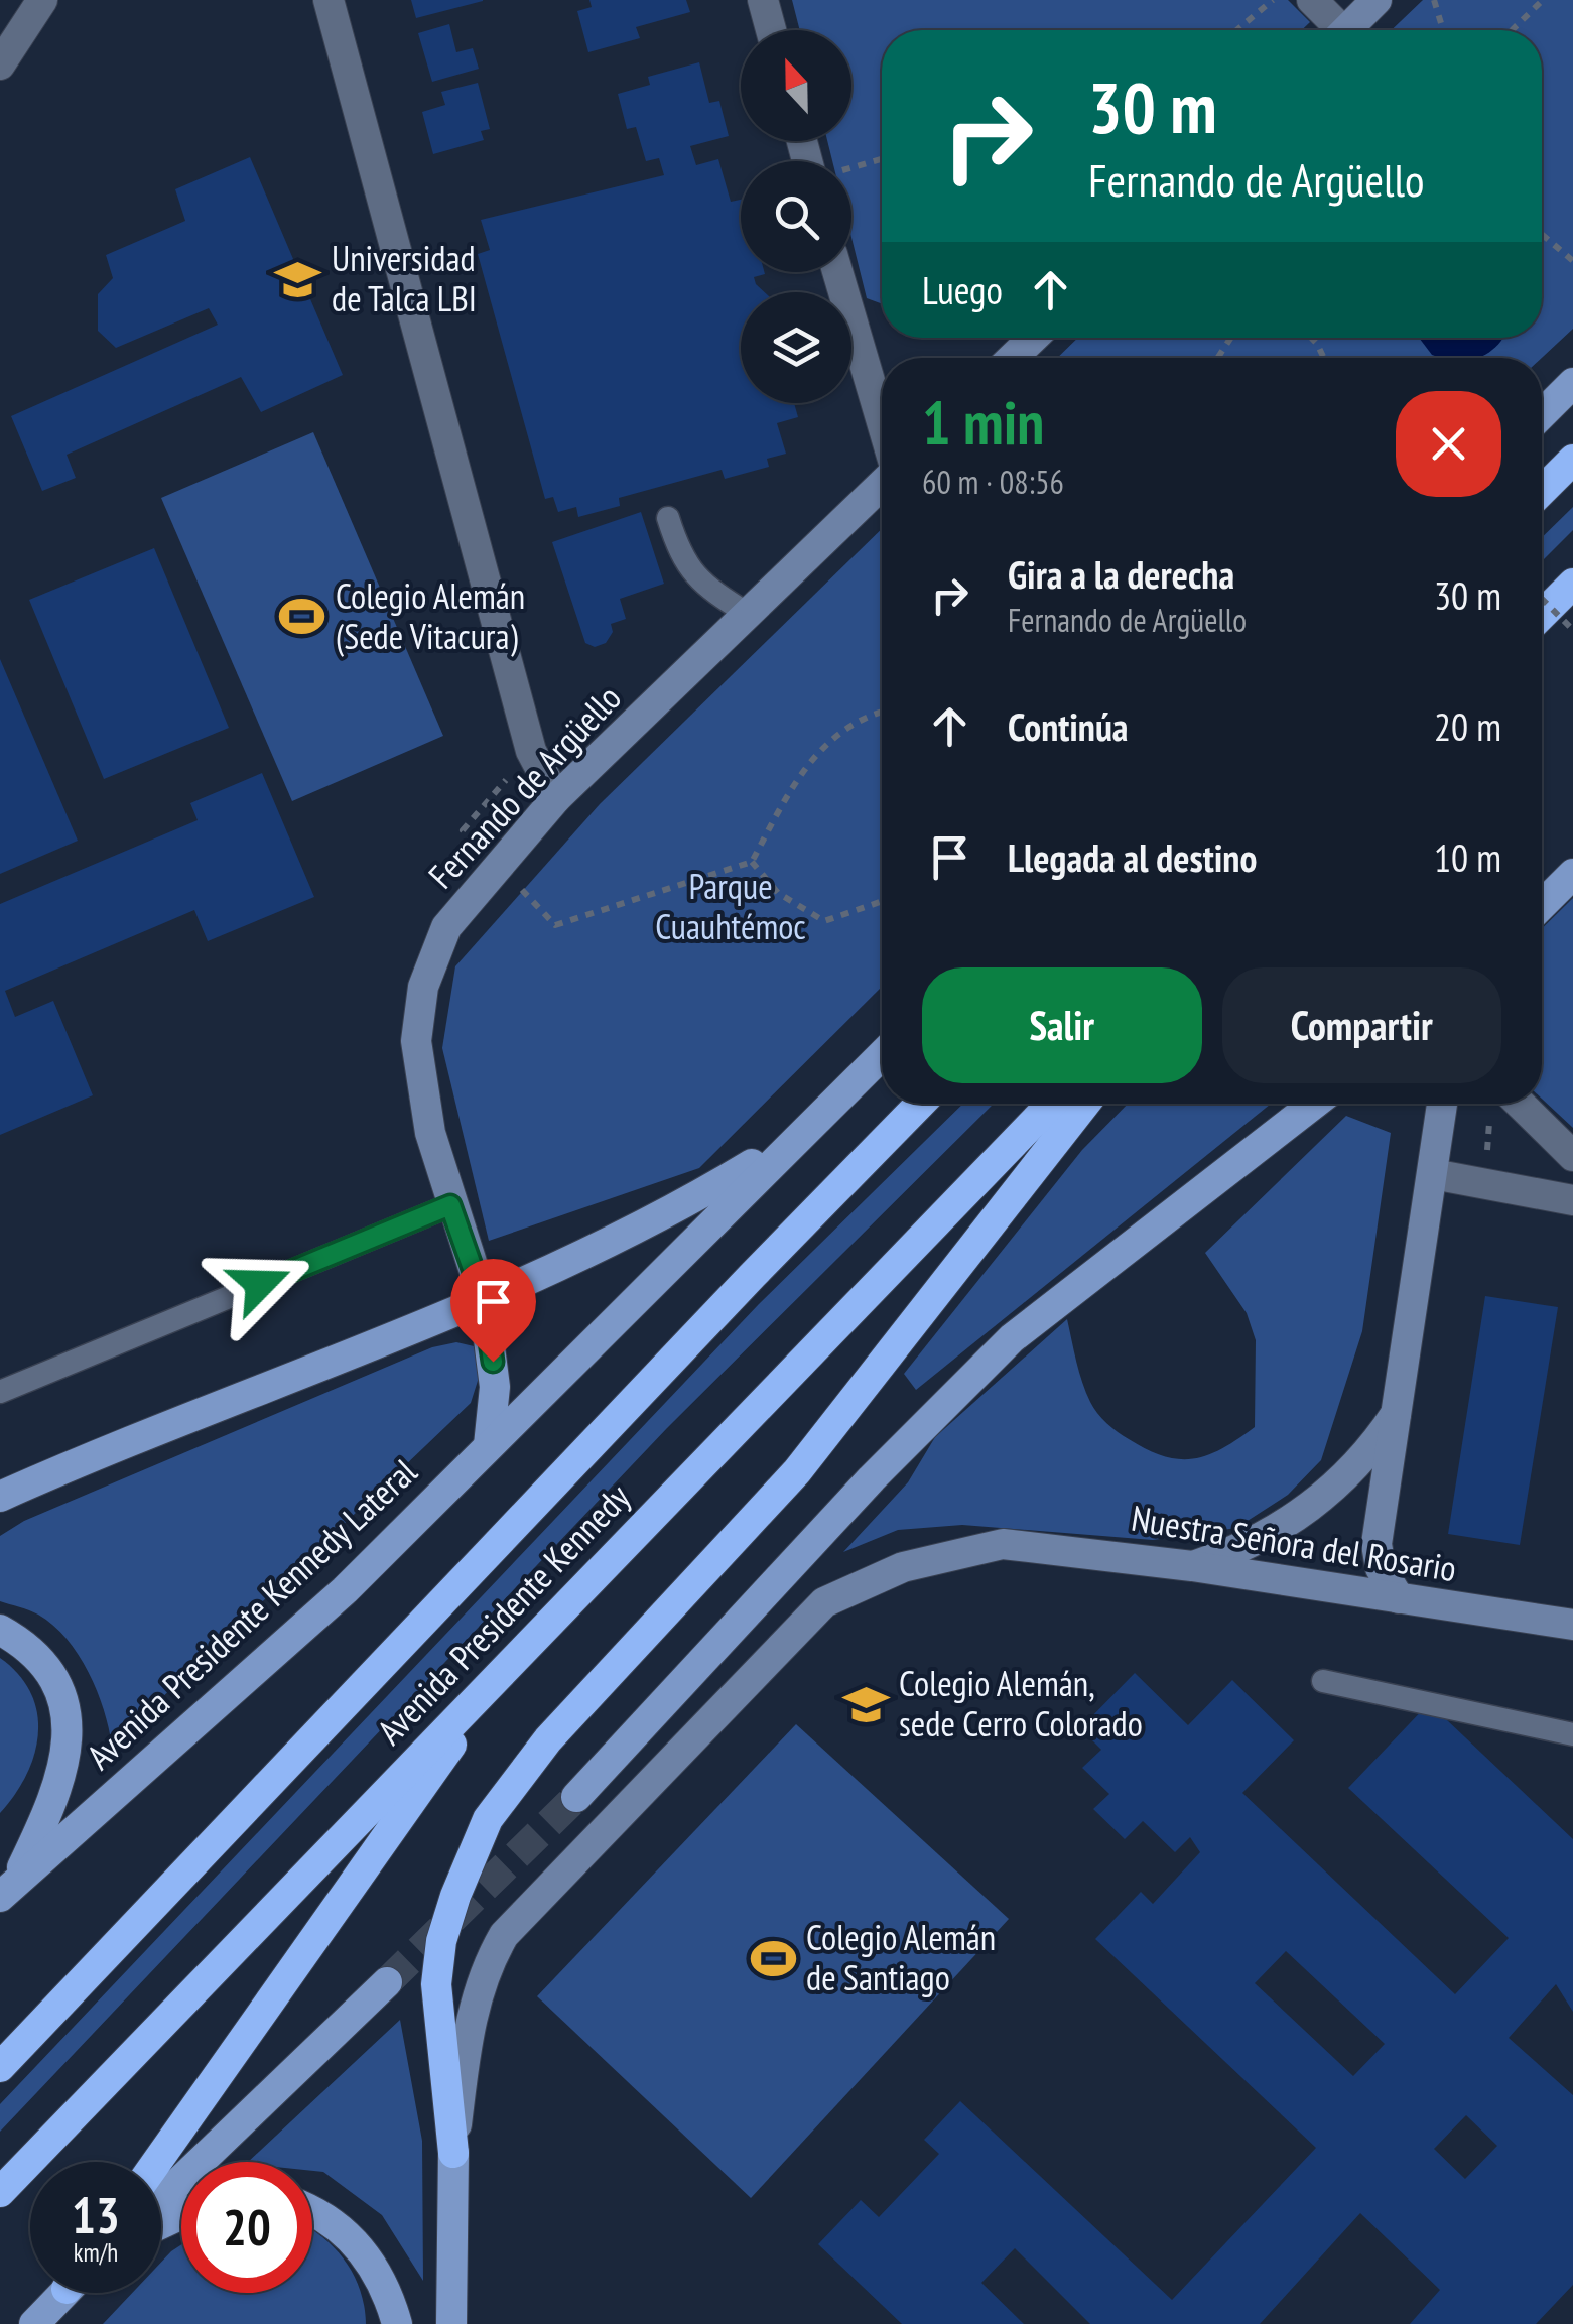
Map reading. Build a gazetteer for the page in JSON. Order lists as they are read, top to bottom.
{
  "streets": {
    "highway": ["Avenida Presidente Kennedy"],
    "main road": ["Avenida Presidente Kennedy Lateral"],
    "street": ["Fernando de Argüello", "Nuestra Señora del Rosario"]
  },
  "parks": ["Parque Cuauhtémoc"],
  "places": {
    "school or university": ["Universidad de Talca LBI", "Colegio Alemán, sede Cerro Colorado"],
    "sports": ["Colegio Alemán (Sede Vitacura)", "Colegio Alemán de Santiago"]
  },
  "north": "top",
  "page": {
    "turn": ["30 m", "Fernando de Argüello"],
    "then": "Luego",
    "heading": ["1 min", "60 m · 08:56"],
    "list": [
      {
        "name": "Gira a la derecha",
        "note": "Fernando de Argüello",
        "value": "30 m"
      },
      {
        "name": "Continúa",
        "value": "20 m"
      },
      {
        "name": "Llegada al destino",
        "value": "10 m"
      }
    ],
    "buttons": ["Salir", "Compartir"],
    "speed": "13 km/h",
    "limit": "20"
  }
}
